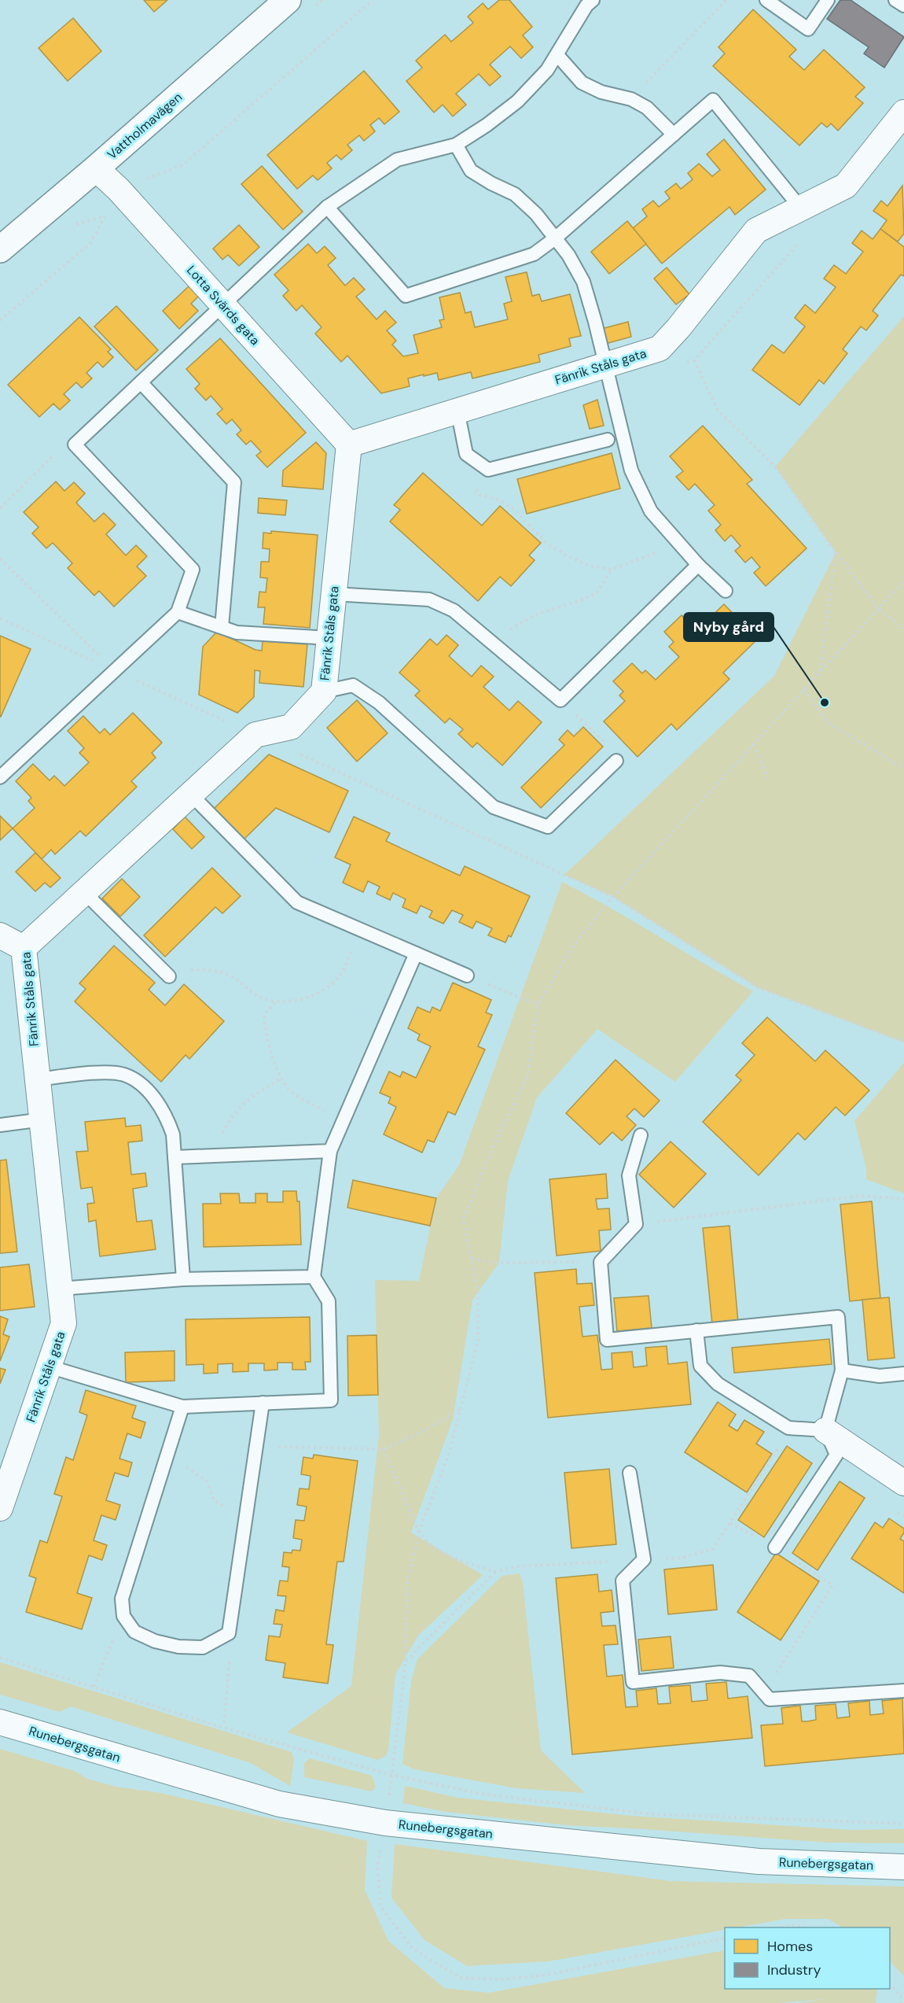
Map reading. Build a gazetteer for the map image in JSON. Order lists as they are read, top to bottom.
{
  "streets": {
    "main road": ["Vattholmavägen"],
    "street": ["Lotta Svärds gata", "Fänrik Ståls gata", "Runebergsgatan"]
  },
  "crossings": [
    ["Vattholmavägen", "Lotta Svärds gata"],
    ["Lotta Svärds gata", "Fänrik Ståls gata"]
  ],
  "places": ["Nyby gård"],
  "legend": ["Homes", "Industry"]
}
